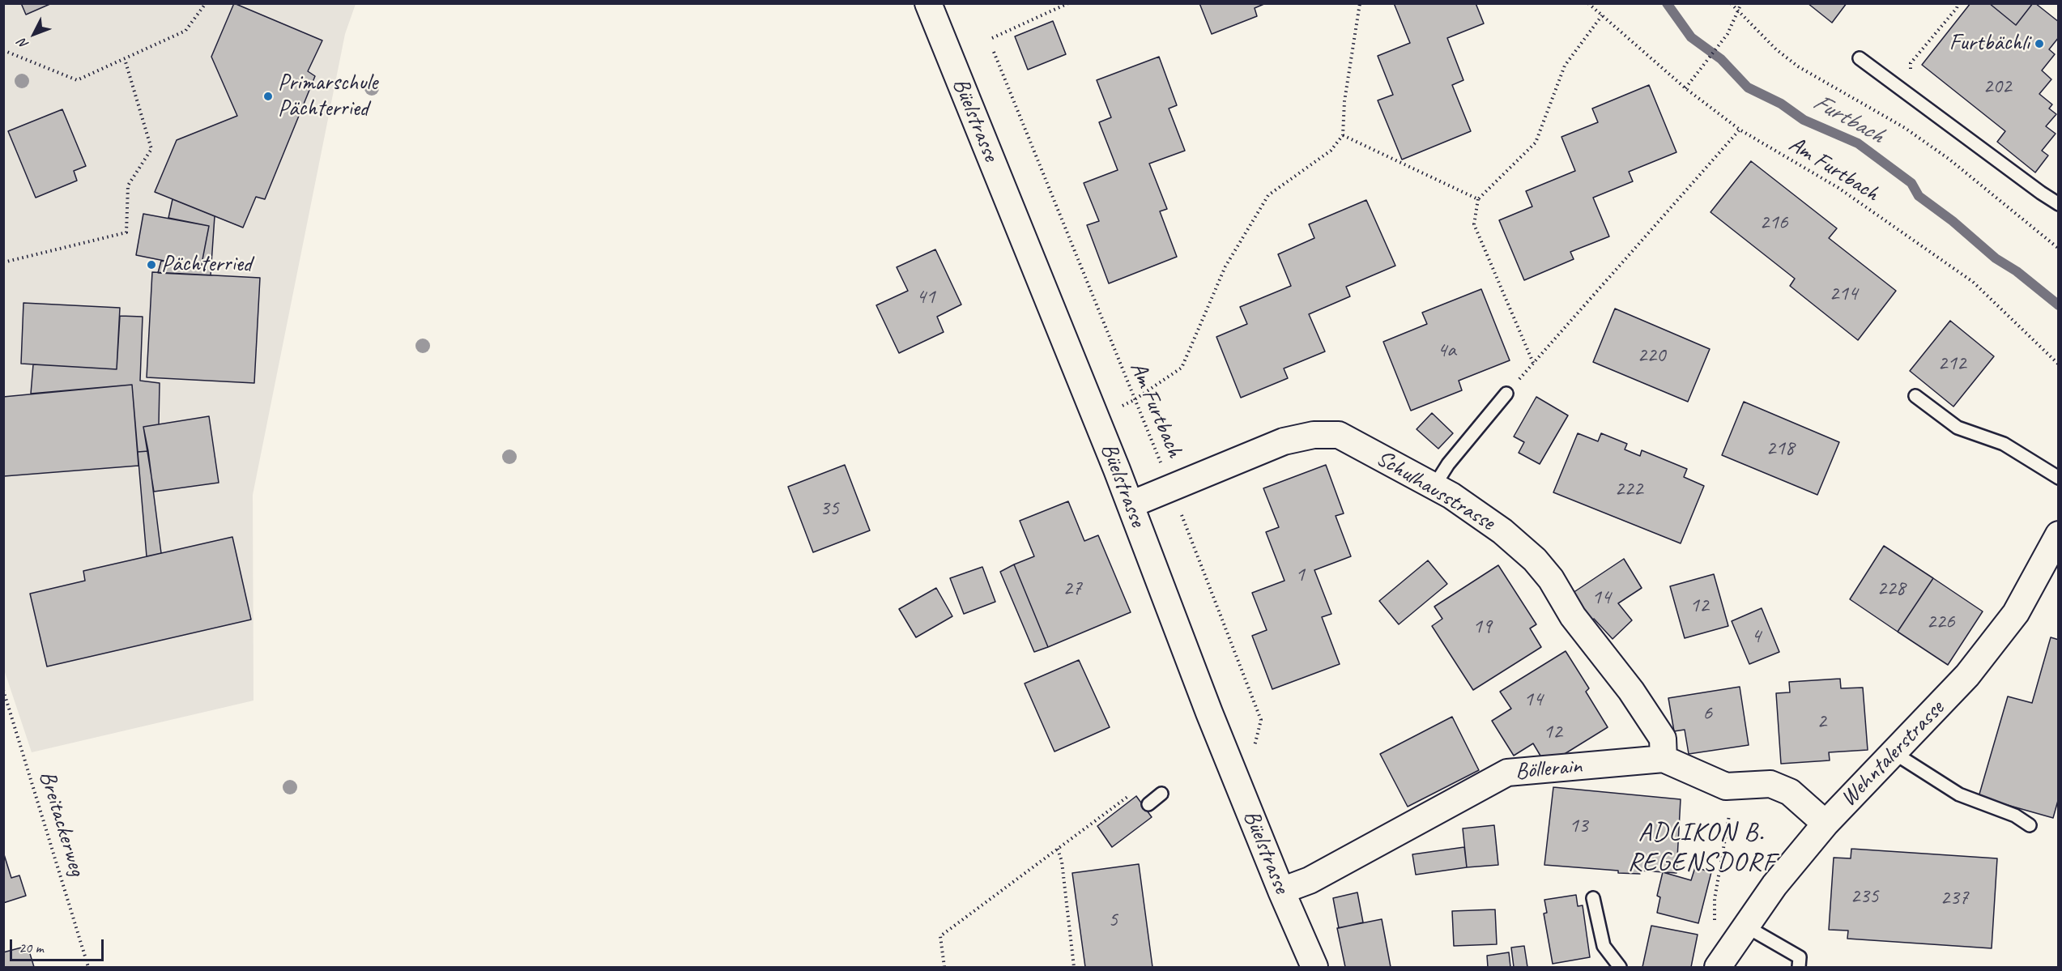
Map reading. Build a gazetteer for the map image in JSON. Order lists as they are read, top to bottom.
{
  "streets": {
    "street": [
      "Büelstrasse",
      "Schulhausstrasse",
      "Wehntalerstrasse",
      "Böllerain"
    ],
    "path": ["Am Furtbach", "Breitackerweg"]
  },
  "crossings": [
    ["Büelstrasse", "Am Furtbach"],
    ["Büelstrasse", "Schulhausstrasse"],
    ["Büelstrasse", "Böllerain"],
    ["Am Furtbach", "Schulhausstrasse"],
    ["Schulhausstrasse", "Böllerain"],
    ["Wehntalerstrasse", "Böllerain"]
  ],
  "districts": ["ADLIKON B. REGENSDORF"],
  "water": ["Furtbach"],
  "places": ["Furtbächli", "Primarschule Pächterried", "Pächterried"],
  "house_numbers": [
    "202",
    "216",
    "214",
    "41",
    "4a",
    "220",
    "212",
    "218",
    "222",
    "35",
    "1",
    "27",
    "228",
    "14",
    "12",
    "226",
    "19",
    "4",
    "14",
    "6",
    "2",
    "12",
    "13",
    "235",
    "237",
    "5"
  ],
  "scale_bar": "20 m",
  "north": "bottom left"
}
